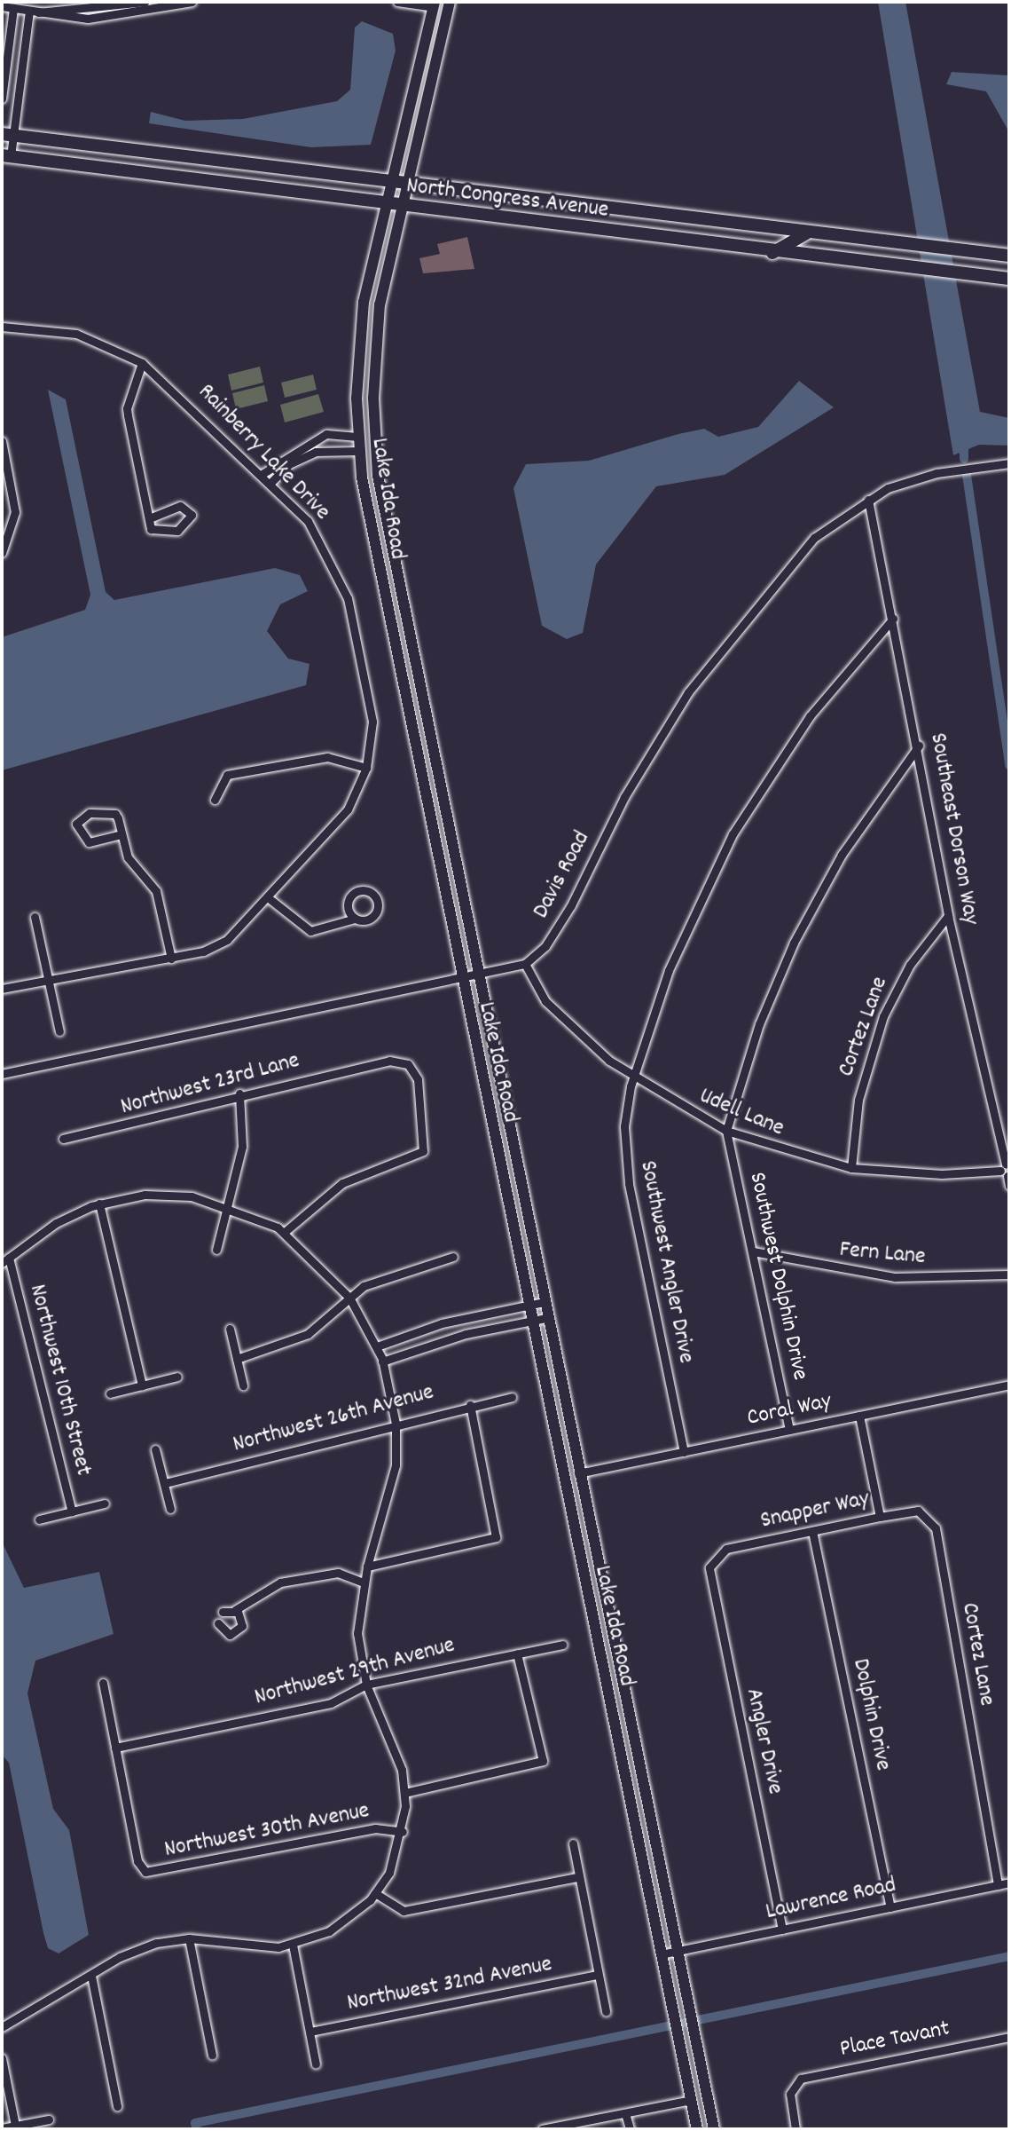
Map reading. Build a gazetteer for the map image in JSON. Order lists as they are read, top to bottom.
{
  "streets": {
    "main road": ["North Congress Avenue"],
    "street": [
      "Rainberry Lake Drive",
      "Lake Ida Road",
      "Southeast Dorson Way",
      "Davis Road",
      "Cortez Lane",
      "Northwest 23rd Lane",
      "Udell Lane",
      "Fern Lane",
      "Southwest Angler Drive",
      "Southwest Dolphin Drive",
      "Northwest 10th Street",
      "Coral Way",
      "Northwest 26th Avenue",
      "Snapper Way",
      "Northwest 29th Avenue",
      "Dolphin Drive",
      "Angler Drive",
      "Northwest 30th Avenue",
      "Lawrence Road",
      "Northwest 32nd Avenue",
      "Place Tavant"
    ]
  },
  "crossings": [
    ["North Congress Avenue", "Lake Ida Road"],
    ["Lake Ida Road", "Coral Way"],
    ["Lake Ida Road", "Lawrence Road"],
    ["Southeast Dorson Way", "Davis Road"],
    ["Southeast Dorson Way", "Cortez Lane"],
    ["Southeast Dorson Way", "Udell Lane"],
    ["Southeast Dorson Way", "Southwest Angler Drive"],
    ["Davis Road", "Udell Lane"],
    ["Cortez Lane", "Udell Lane"],
    ["Cortez Lane", "Snapper Way"],
    ["Cortez Lane", "Lawrence Road"],
    ["Udell Lane", "Southwest Angler Drive"],
    ["Udell Lane", "Southwest Dolphin Drive"],
    ["Fern Lane", "Southwest Dolphin Drive"],
    ["Southwest Angler Drive", "Coral Way"],
    ["Southwest Dolphin Drive", "Coral Way"],
    ["Snapper Way", "Dolphin Drive"],
    ["Snapper Way", "Angler Drive"],
    ["Northwest 29th Avenue", "Northwest 30th Avenue"],
    ["Dolphin Drive", "Lawrence Road"],
    ["Angler Drive", "Lawrence Road"]
  ]
}
